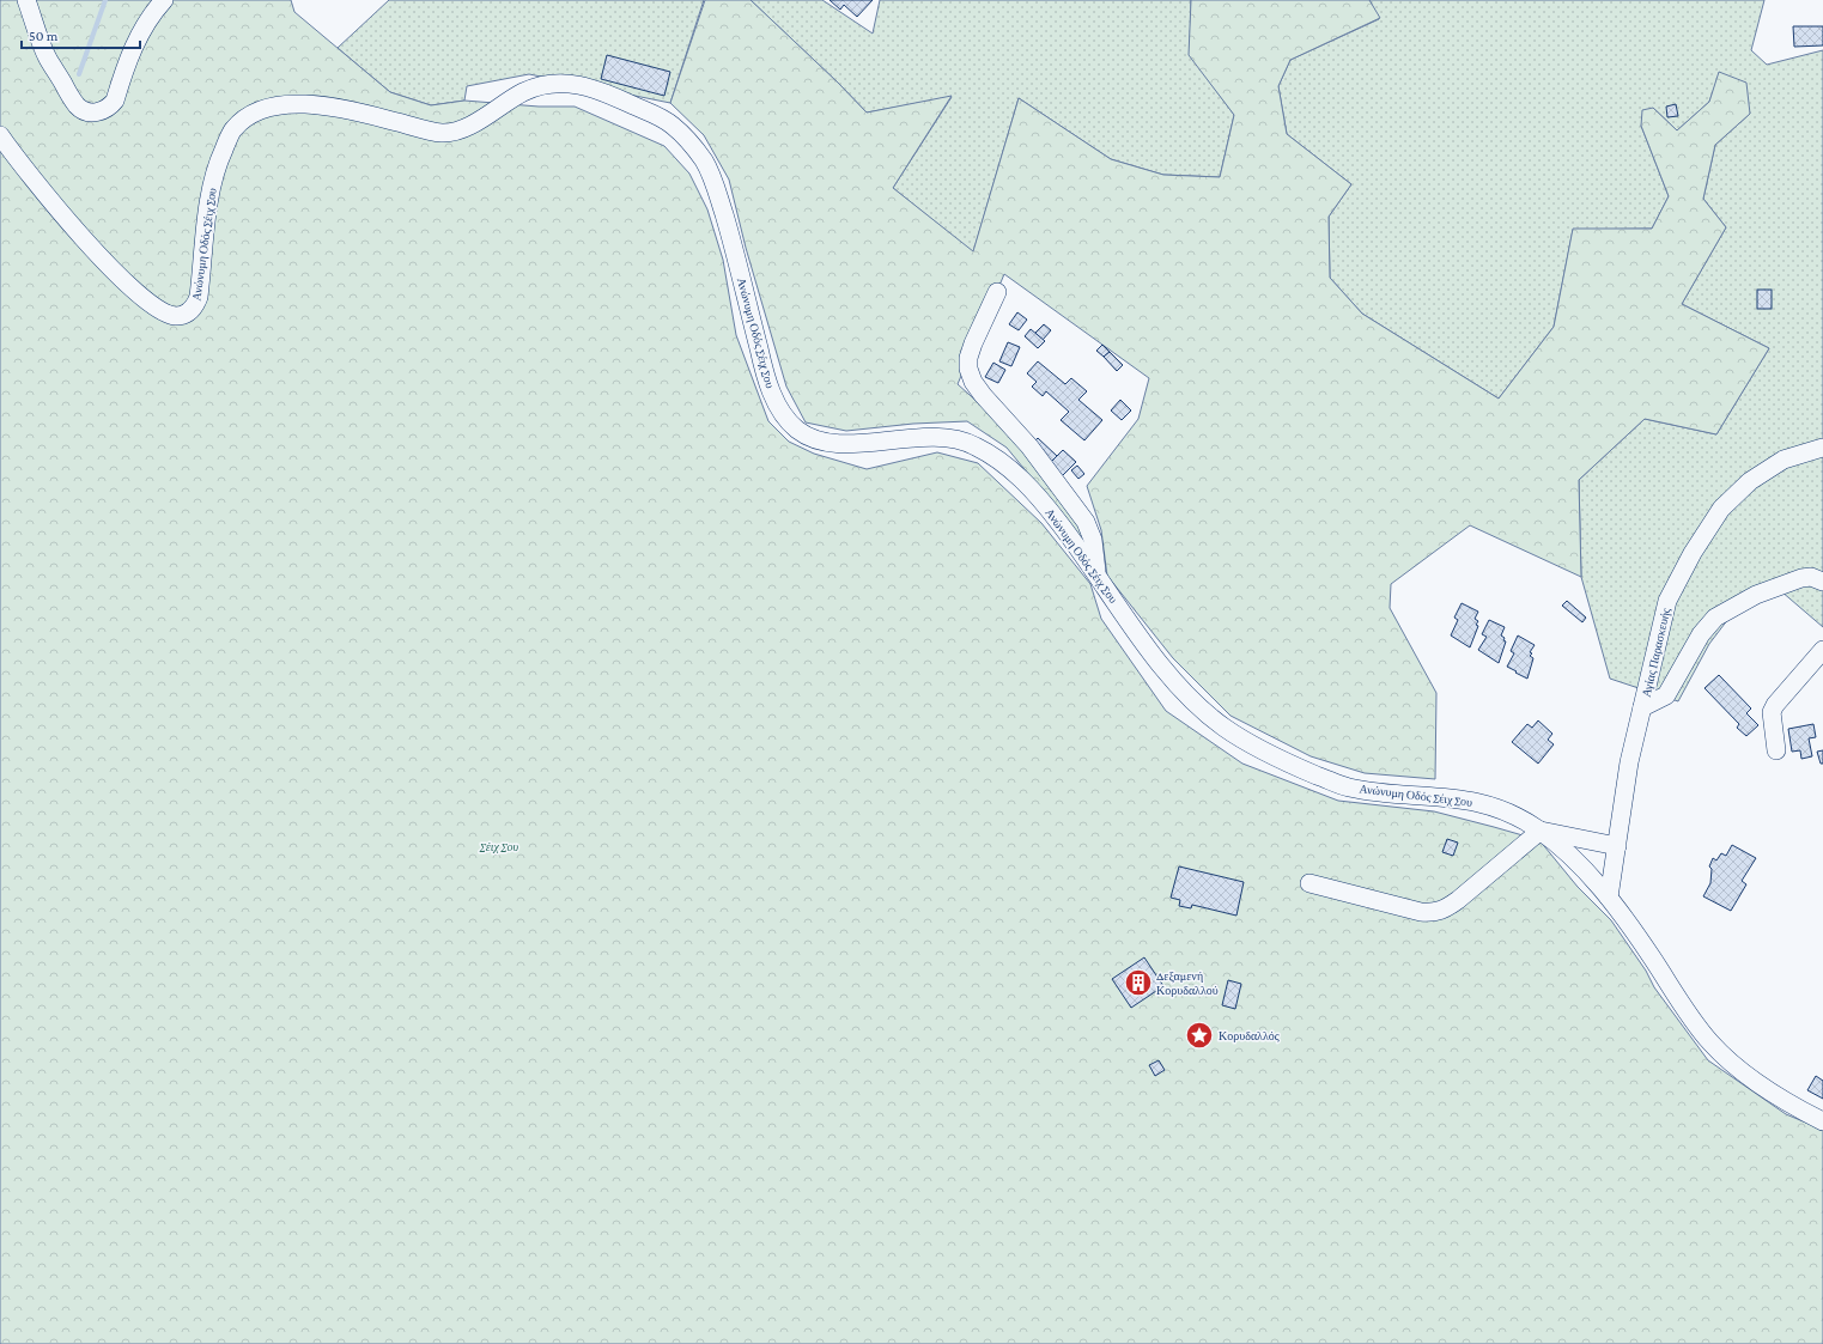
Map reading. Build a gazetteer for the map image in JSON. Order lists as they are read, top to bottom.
{
  "streets": {
    "street": ["Ανώνυμη Οδός Σέιχ Σου", "Αγίας Παρασκευής"]
  },
  "crossings": [
    ["Ανώνυμη Οδός Σέιχ Σου", "Αγίας Παρασκευής"]
  ],
  "parks": ["Σέιχ Σου"],
  "places": {
    "building": ["Δεξαμενή Κορυδαλλού"],
    "place": ["Κορυδαλλός"]
  },
  "scale_bar": "50 m"
}
